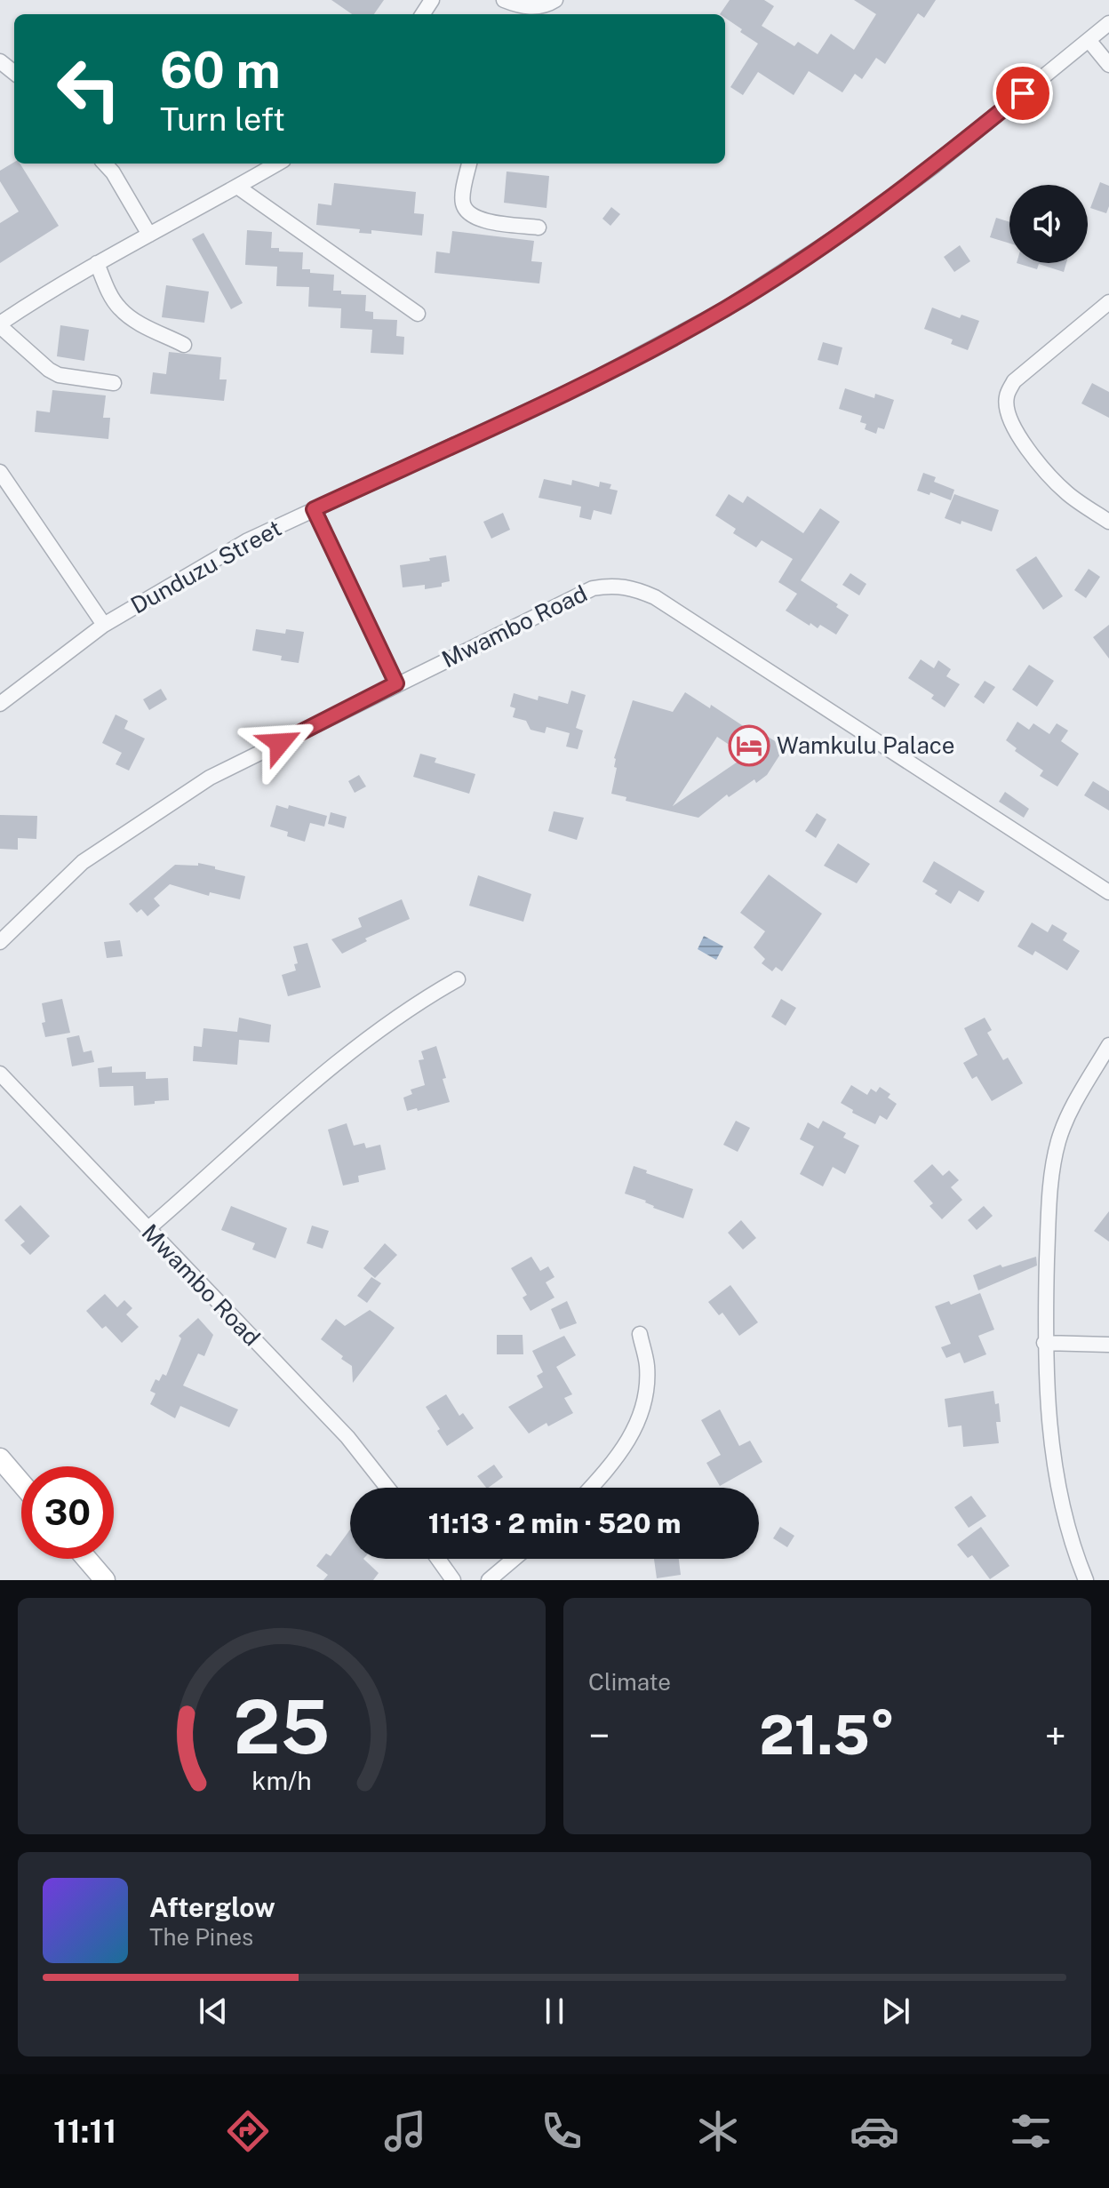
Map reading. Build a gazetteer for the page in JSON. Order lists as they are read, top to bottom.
{
  "streets": {
    "street": ["Dunduzu Street", "Mwambo Road"]
  },
  "places": {
    "hotel": ["Wamkulu Palace"]
  },
  "page": {
    "turn": ["60 m", "Turn left"],
    "limit": "30",
    "trip": "11:13 · 2 min · 520 m",
    "tile": "Climate",
    "heat": ["−", "21.5°", "+"],
    "song": ["Afterglow", "The Pines"],
    "tabs": "11:11",
    "gauge": ["25", "km/h"]
  }
}
